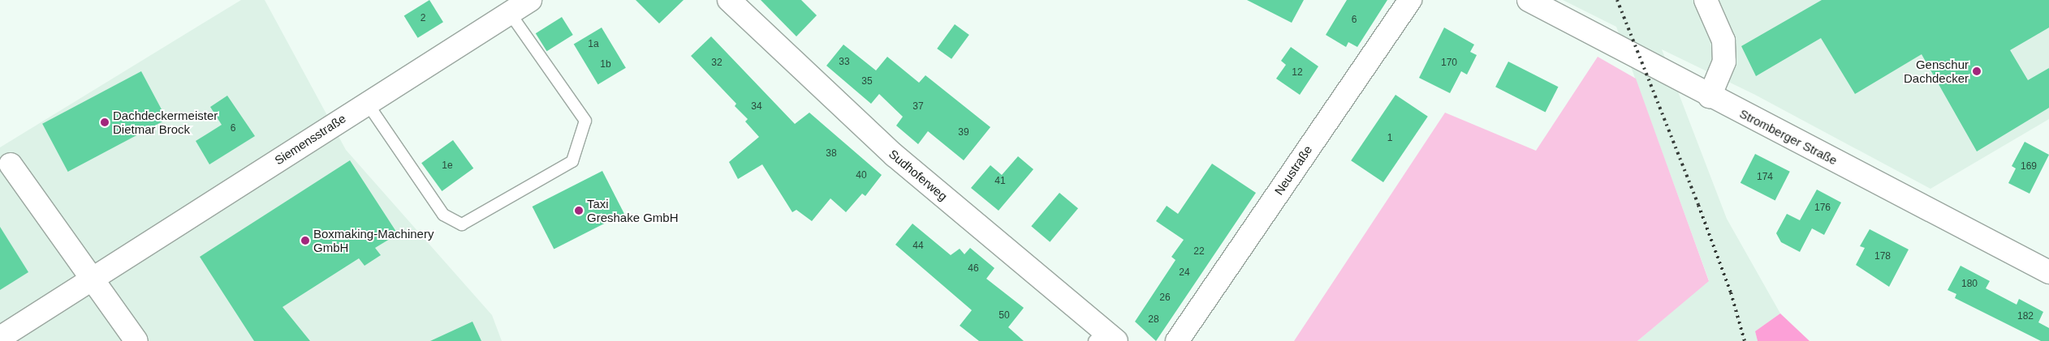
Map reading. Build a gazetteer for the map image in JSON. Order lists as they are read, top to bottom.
{
  "streets": {
    "street": [
      "Stromberger Straße",
      "Siemensstraße",
      "Neustraße",
      "Sudhoferweg"
    ]
  },
  "places": [
    "Genschur Dachdecker",
    "Dachdeckermeister Dietmar Brock",
    "Taxi Greshake GmbH",
    "Boxmaking-Machinery GmbH"
  ],
  "house_numbers": [
    "2",
    "6",
    "1a",
    "33",
    "32",
    "170",
    "1b",
    "12",
    "35",
    "34",
    "37",
    "6",
    "39",
    "1",
    "38",
    "1e",
    "169",
    "40",
    "174",
    "41",
    "176",
    "44",
    "22",
    "178",
    "46",
    "24",
    "180",
    "26",
    "50",
    "182",
    "28"
  ]
}
